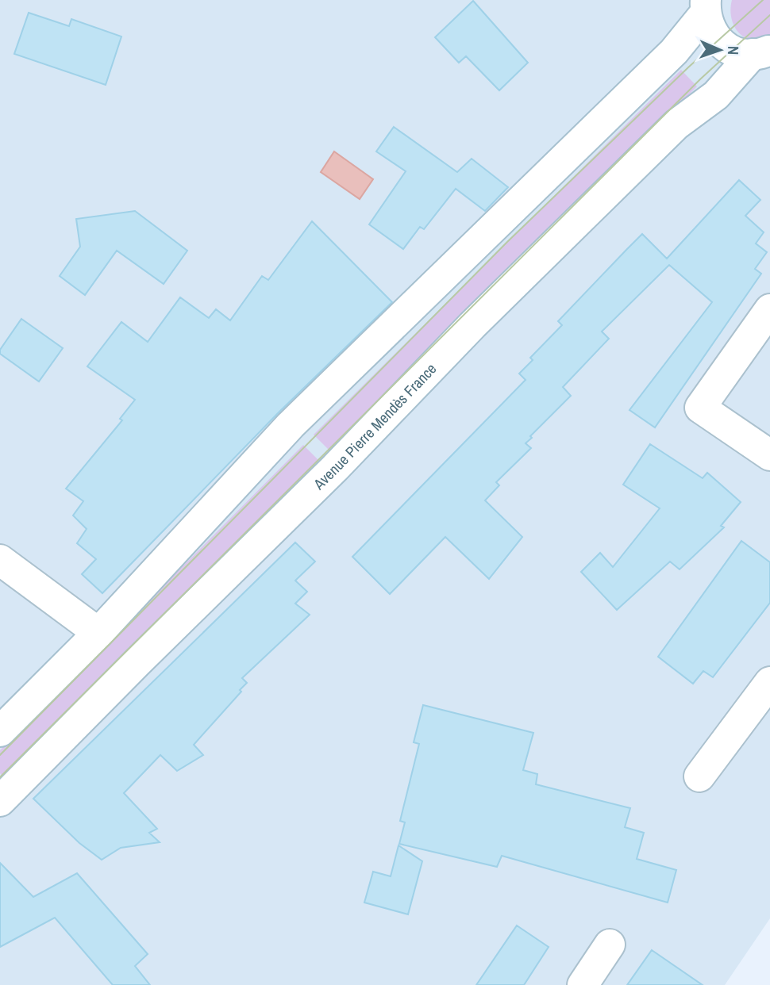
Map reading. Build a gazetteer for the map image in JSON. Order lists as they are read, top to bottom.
{
  "streets": {
    "main road": ["Avenue Pierre Mendès France"]
  },
  "north": "right"
}
